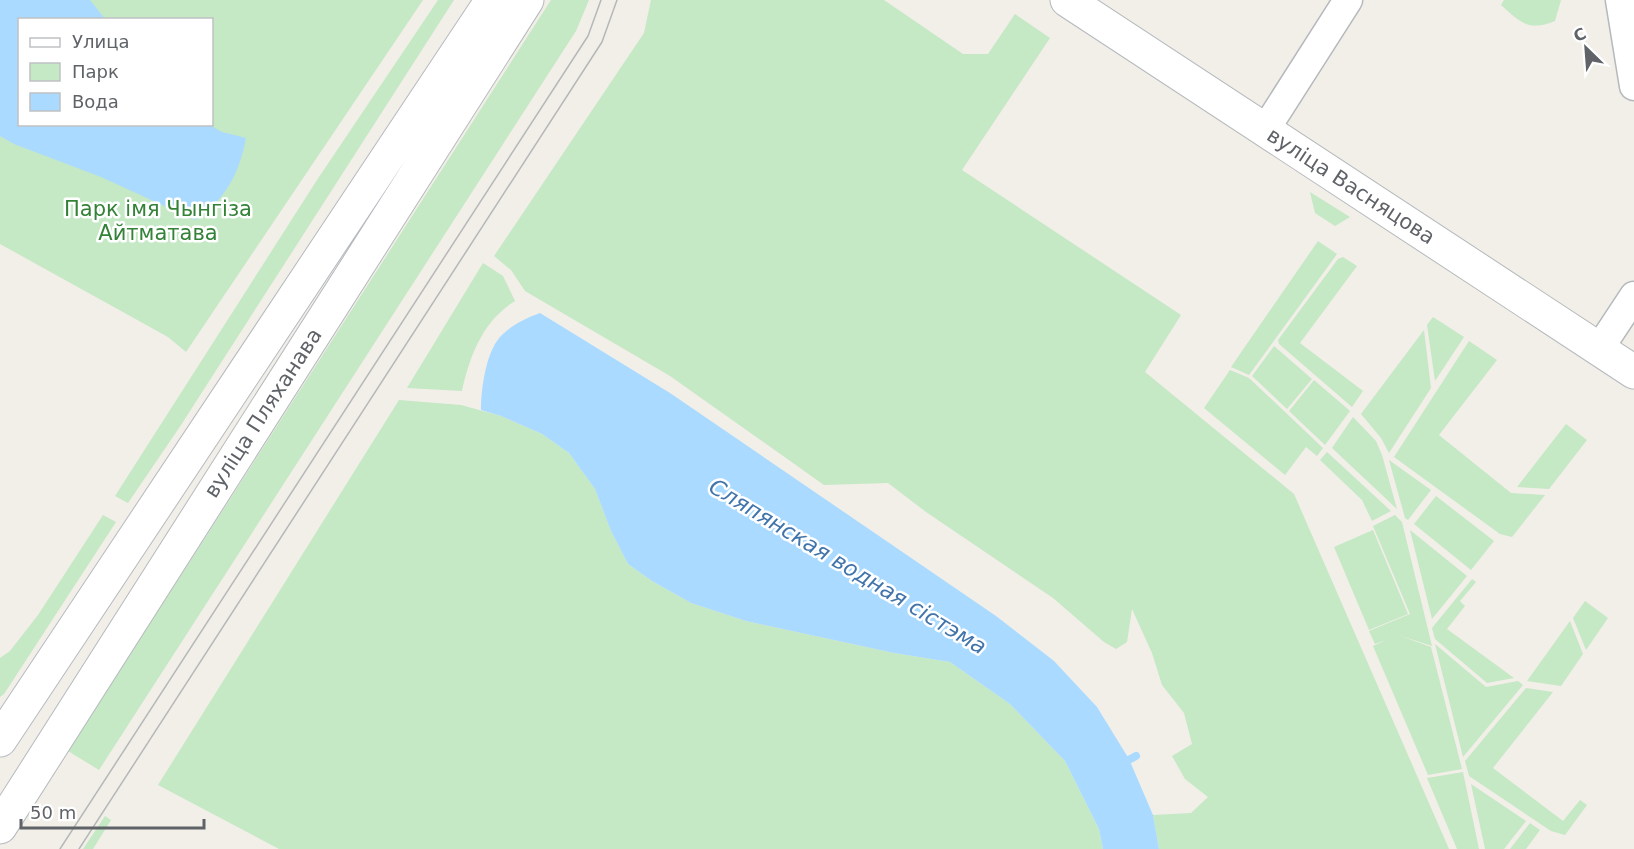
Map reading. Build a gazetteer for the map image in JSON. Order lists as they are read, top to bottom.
{
  "streets": {
    "main road": ["вуліца Васняцова", "вуліца Пляханава"]
  },
  "water": ["Сляпянская водная сістэма"],
  "parks": ["Парк імя Чынгіза Айтматава"],
  "legend": ["Улица", "Парк", "Вода"],
  "scale_bar": "50 m",
  "north": "top left"
}
